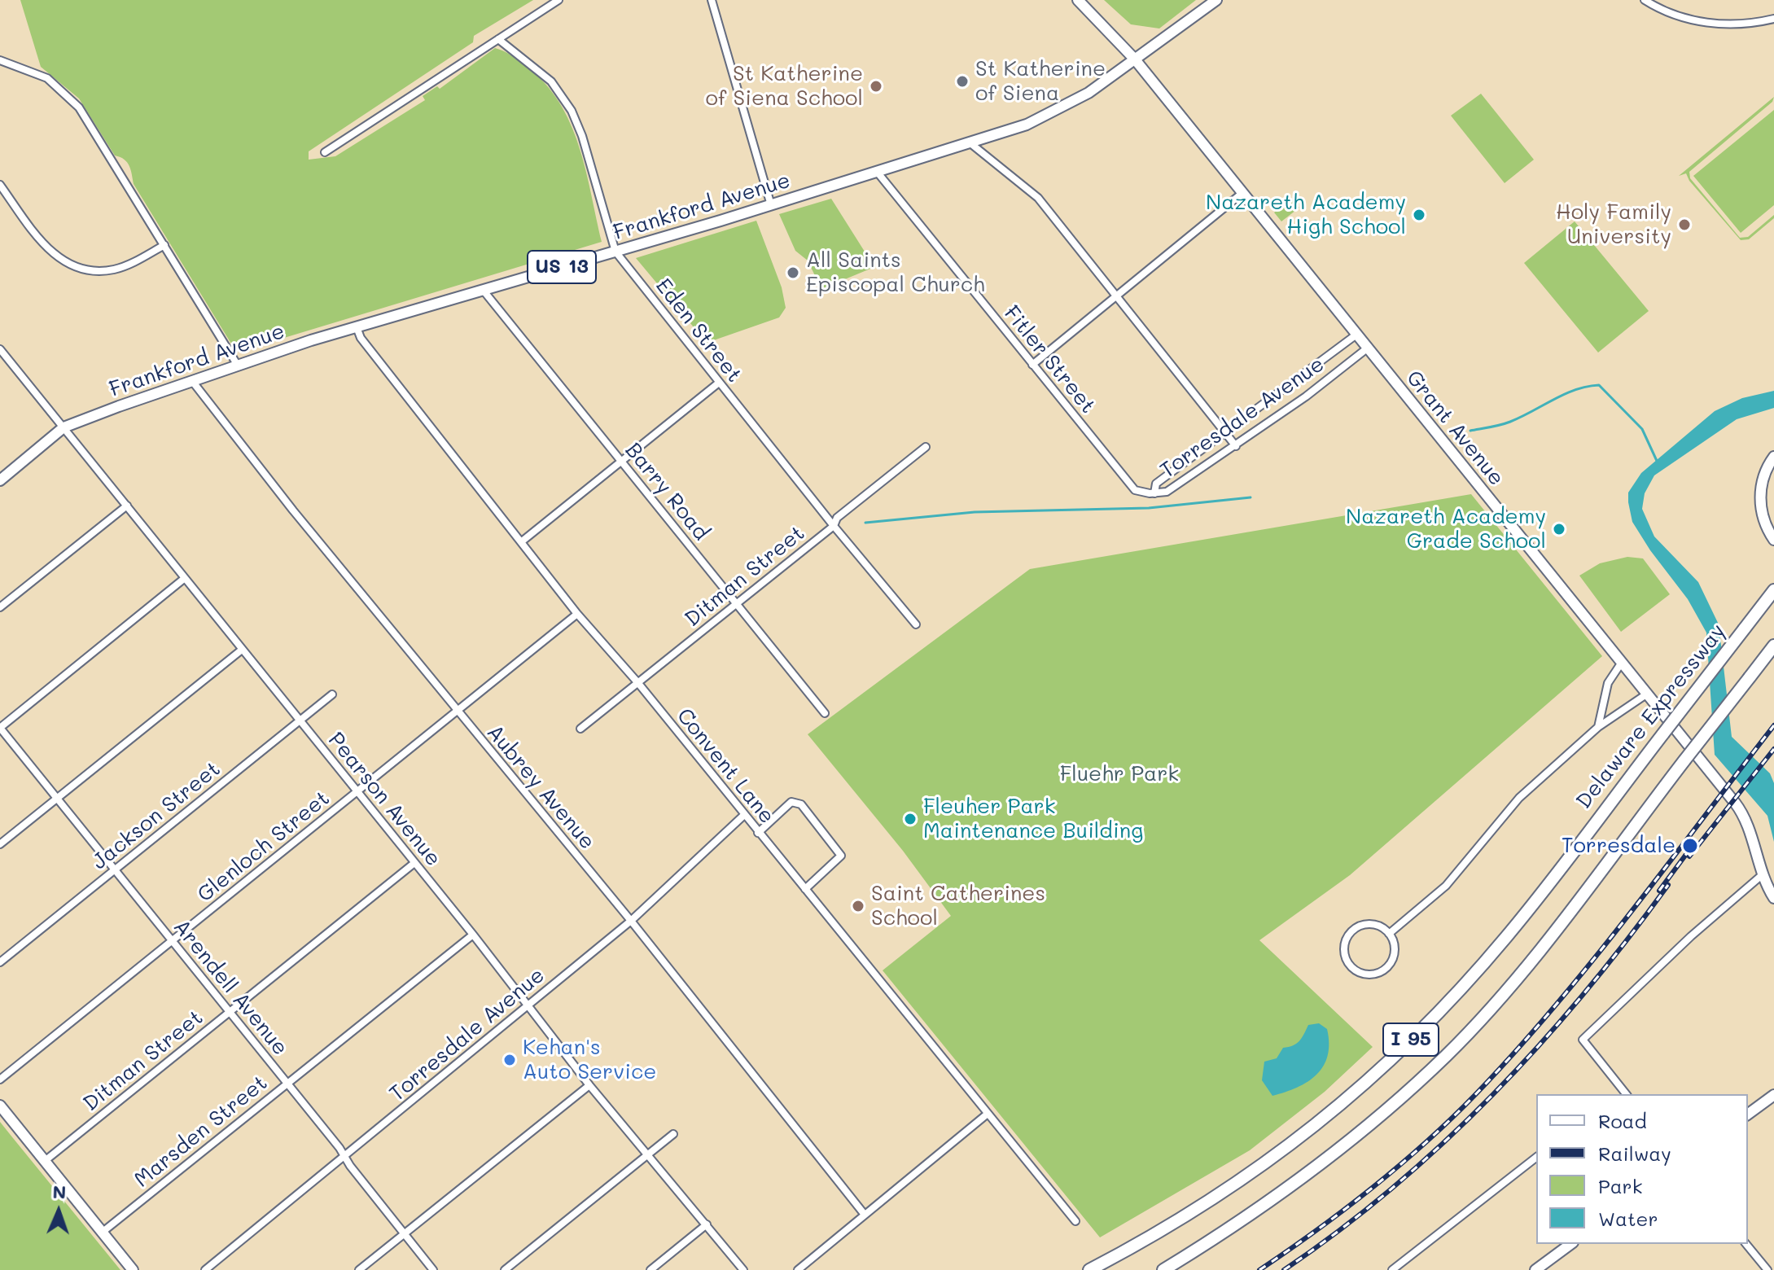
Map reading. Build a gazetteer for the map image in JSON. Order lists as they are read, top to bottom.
{
  "streets": {
    "highway": ["Delaware Expressway", "I 95"],
    "main road": ["Frankford Avenue", "US 13", "Grant Avenue"],
    "street": [
      "Eden Street",
      "Fitler Street",
      "Torresdale Avenue",
      "Barry Road",
      "Ditman Street",
      "Convent Lane",
      "Aubrey Avenue",
      "Pearson Avenue",
      "Jackson Street",
      "Glenloch Street",
      "Arendell Avenue",
      "Marsden Street"
    ]
  },
  "crossings": [
    ["Frankford Avenue", "Eden Street"],
    ["Frankford Avenue", "Fitler Street"],
    ["Frankford Avenue", "Grant Avenue"],
    ["Frankford Avenue", "Barry Road"],
    ["Frankford Avenue", "Convent Lane"],
    ["Frankford Avenue", "Aubrey Avenue"],
    ["Frankford Avenue", "Pearson Avenue"],
    ["Eden Street", "Ditman Street"],
    ["Fitler Street", "Torresdale Avenue"],
    ["Torresdale Avenue", "Grant Avenue"],
    ["Torresdale Avenue", "Convent Lane"],
    ["Torresdale Avenue", "Aubrey Avenue"],
    ["Torresdale Avenue", "Pearson Avenue"],
    ["Torresdale Avenue", "Arendell Avenue"],
    ["Barry Road", "Ditman Street"],
    ["Ditman Street", "Convent Lane"],
    ["Ditman Street", "Pearson Avenue"],
    ["Ditman Street", "Arendell Avenue"],
    ["Convent Lane", "Glenloch Street"],
    ["Aubrey Avenue", "Glenloch Street"],
    ["Pearson Avenue", "Jackson Street"],
    ["Pearson Avenue", "Glenloch Street"],
    ["Pearson Avenue", "Marsden Street"],
    ["Jackson Street", "Arendell Avenue"],
    ["Glenloch Street", "Arendell Avenue"],
    ["Arendell Avenue", "Marsden Street"]
  ],
  "parks": ["Fluehr Park"],
  "places": [
    "St Katherine of Siena",
    "St Katherine of Siena School",
    "Nazareth Academy High School",
    "Holy Family University",
    "All Saints Episcopal Church",
    "Nazareth Academy Grade School",
    "Fleuher Park Maintenance Building",
    "Torresdale",
    "Saint Catherines School",
    "Kehan's Auto Service"
  ],
  "legend": [
    "Road",
    "Railway",
    "Park",
    "Water"
  ],
  "north": "top"
}
